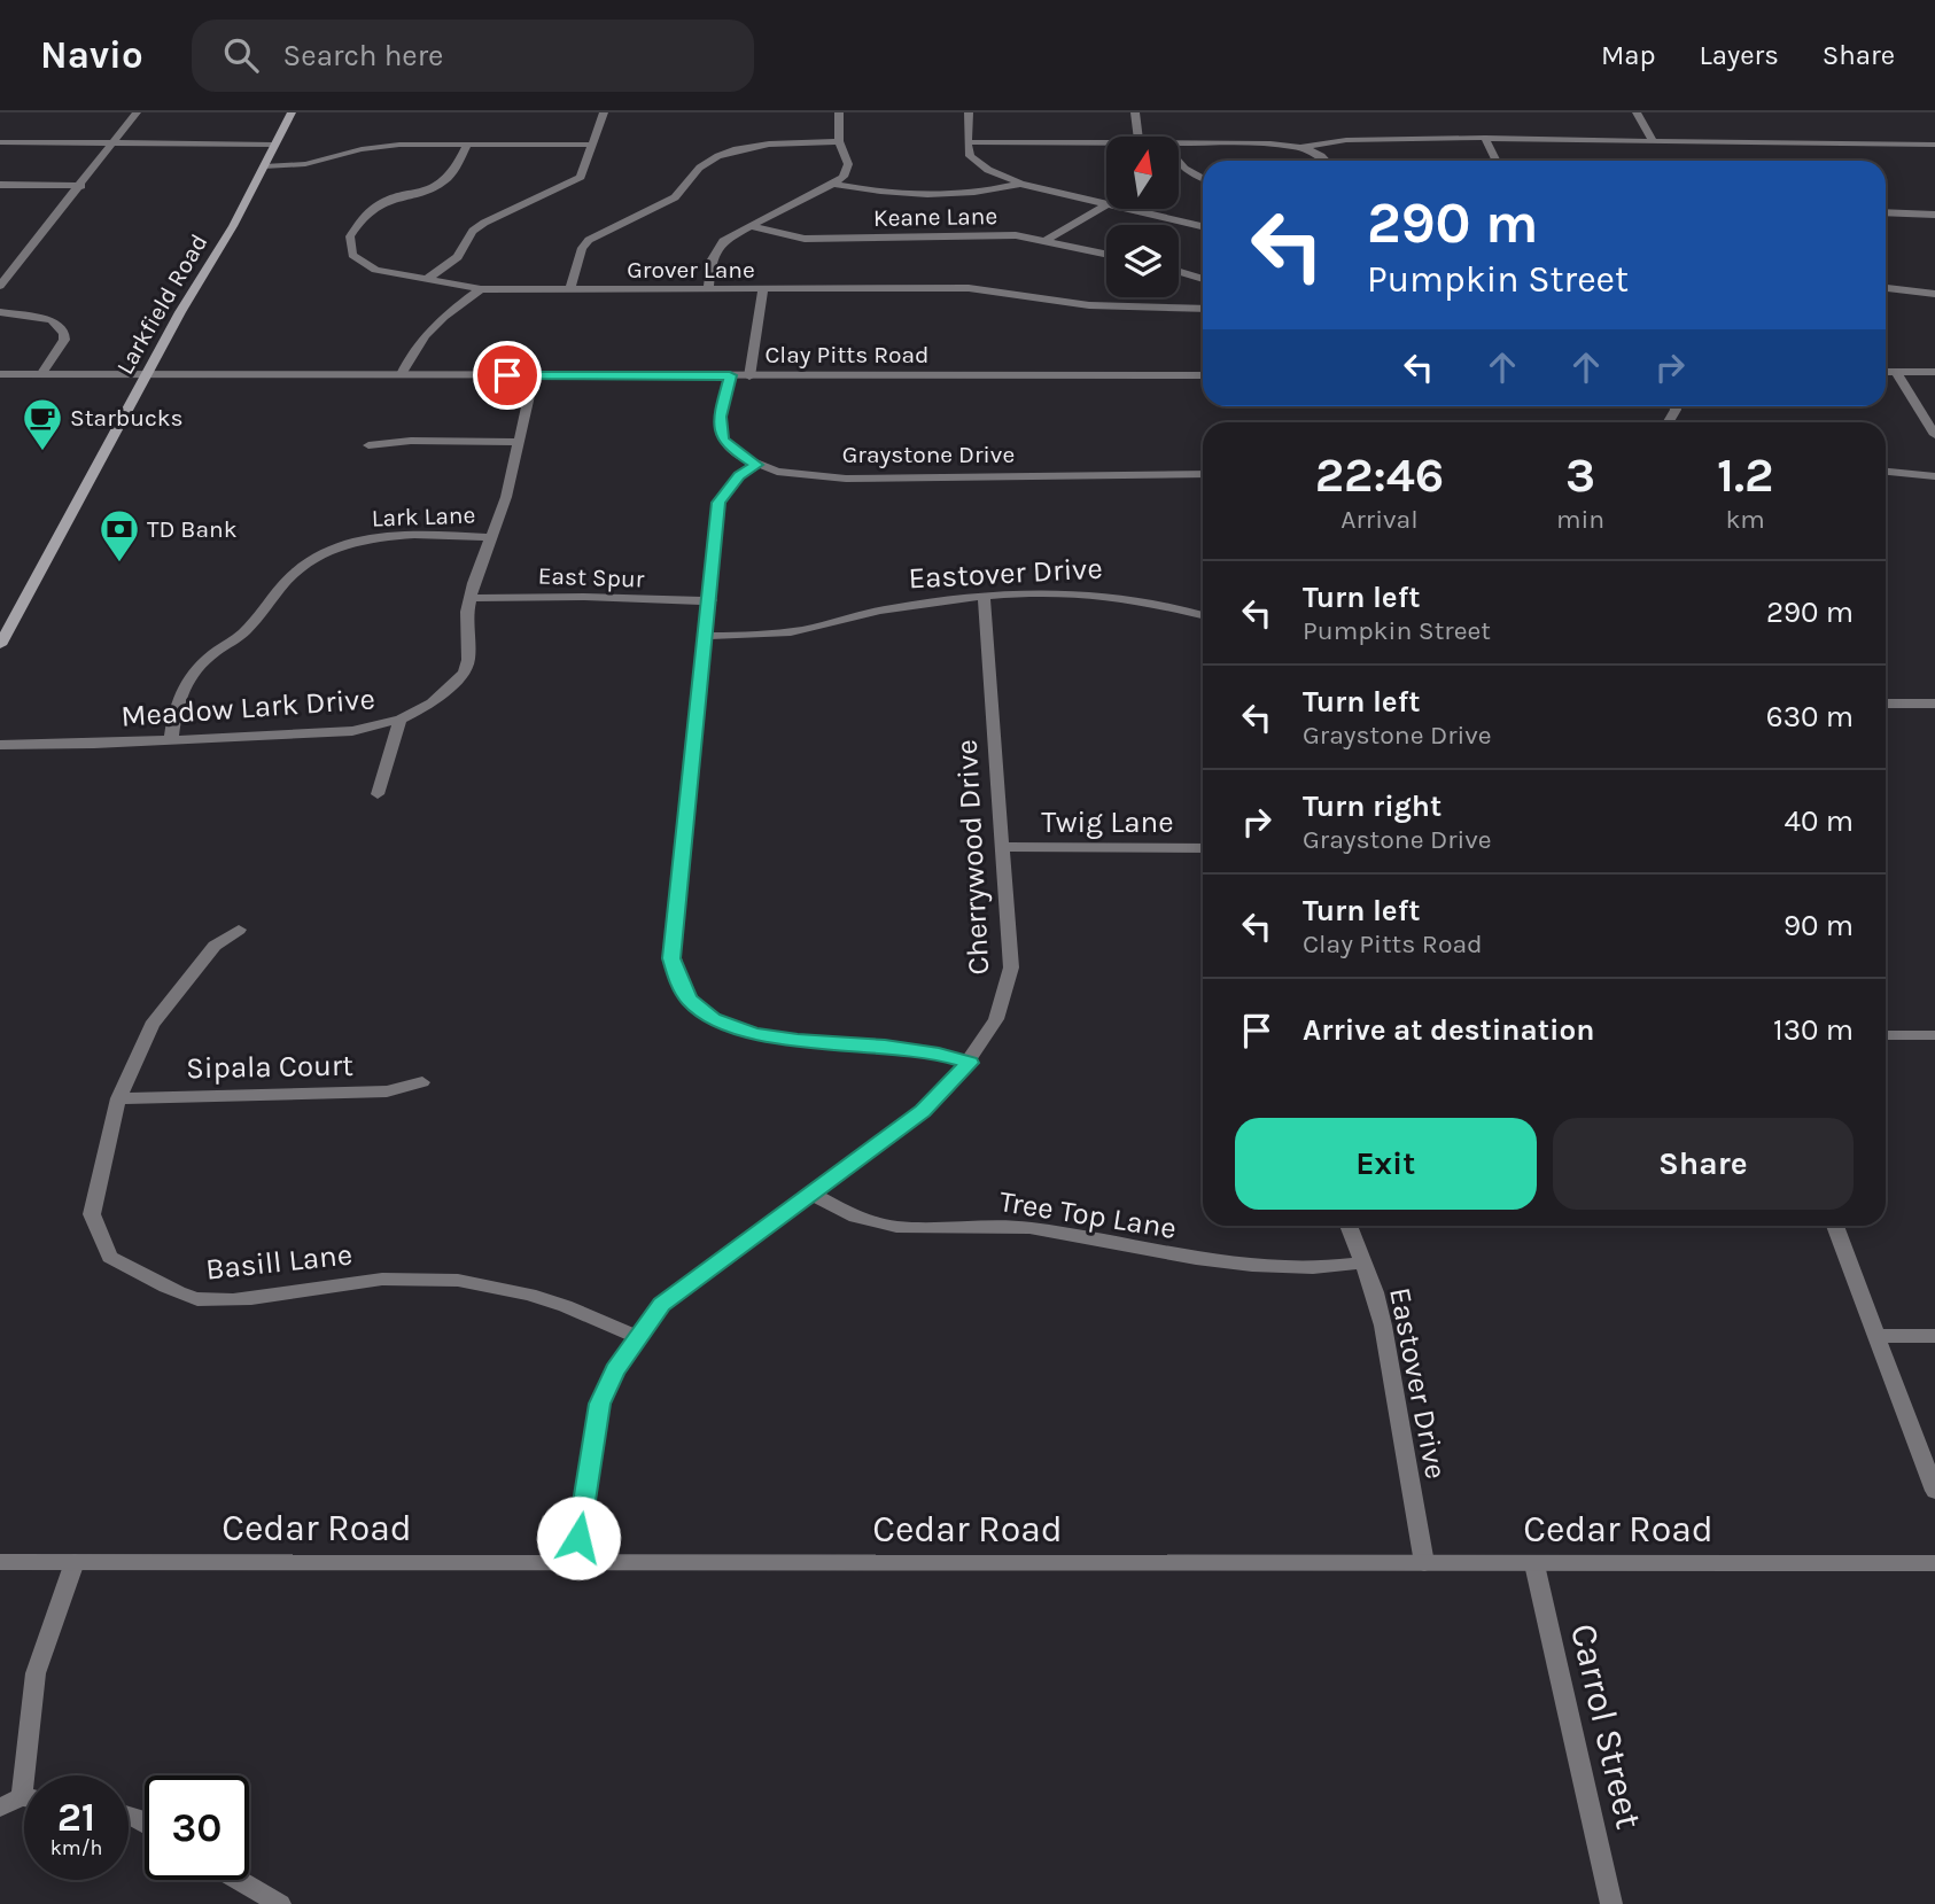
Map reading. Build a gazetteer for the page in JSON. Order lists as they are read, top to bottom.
{
  "streets": {
    "main road": ["Larkfield Road"],
    "street": [
      "Keane Lane",
      "Grover Lane",
      "Clay Pitts Road",
      "Graystone Drive",
      "Lark Lane",
      "Eastover Drive",
      "East Spur",
      "Meadow Lark Drive",
      "Twig Lane",
      "Cherrywood Drive",
      "Sipala Court",
      "Tree Top Lane",
      "Basill Lane",
      "Cedar Road",
      "Carrol Street"
    ]
  },
  "crossings": [
    ["Larkfield Road", "Clay Pitts Road"],
    ["Clay Pitts Road", "Graystone Drive"],
    ["Clay Pitts Road", "Meadow Lark Drive"],
    ["Lark Lane", "Meadow Lark Drive"],
    ["Eastover Drive", "Cherrywood Drive"],
    ["Eastover Drive", "Tree Top Lane"],
    ["Eastover Drive", "Cedar Road"],
    ["East Spur", "Meadow Lark Drive"],
    ["Twig Lane", "Cherrywood Drive"],
    ["Cherrywood Drive", "Tree Top Lane"],
    ["Cherrywood Drive", "Basill Lane"],
    ["Cherrywood Drive", "Cedar Road"],
    ["Sipala Court", "Basill Lane"],
    ["Cedar Road", "Carrol Street"]
  ],
  "places": {
    "cafe": ["Starbucks"],
    "bank": ["TD Bank"]
  },
  "north": "top",
  "page": {
    "header": "Navio",
    "search": "Search here",
    "nav": ["Map", "Layers", "Share"],
    "turn": ["290 m", "Pumpkin Street"],
    "eta": [
      "22:46",
      "Arrival",
      "3",
      "min",
      "1.2",
      "km"
    ],
    "list": [
      {
        "name": "Turn left",
        "note": "Pumpkin Street",
        "value": "290 m"
      },
      {
        "name": "Turn left",
        "note": "Graystone Drive",
        "value": "630 m"
      },
      {
        "name": "Turn right",
        "note": "Graystone Drive",
        "value": "40 m"
      },
      {
        "name": "Turn left",
        "note": "Clay Pitts Road",
        "value": "90 m"
      },
      {
        "name": "Arrive at destination",
        "value": "130 m"
      }
    ],
    "buttons": ["Exit", "Share"],
    "speed": "21 km/h",
    "limit": "30"
  }
}
